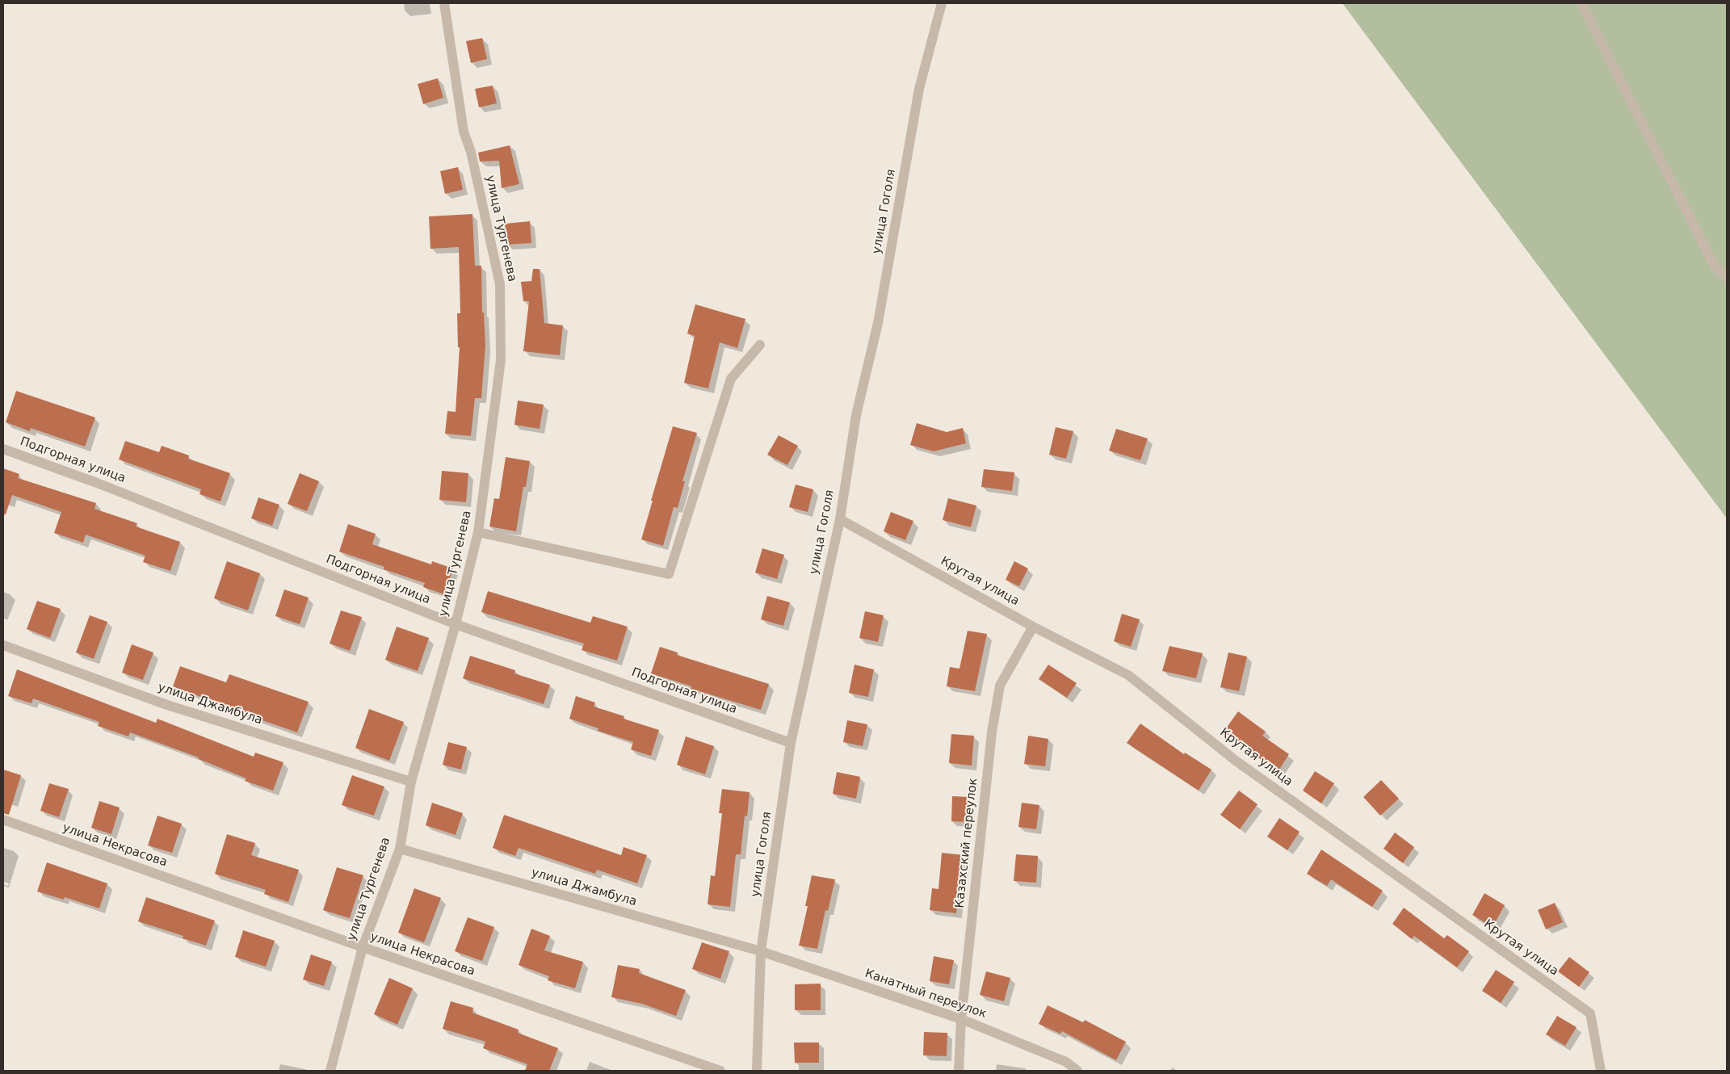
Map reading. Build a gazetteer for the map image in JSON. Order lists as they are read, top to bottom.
{
  "streets": {
    "street": [
      "улица Гоголя",
      "улица Тургенева",
      "Подгорная улица",
      "Крутая улица",
      "улица Джамбула",
      "Казахский переулок",
      "улица Некрасова",
      "Канатный переулок"
    ]
  },
  "crossings": [
    ["улица Гоголя", "Подгорная улица"],
    ["улица Гоголя", "Крутая улица"],
    ["улица Гоголя", "улица Джамбула"],
    ["улица Гоголя", "Канатный переулок"],
    ["улица Тургенева", "Подгорная улица"],
    ["улица Тургенева", "улица Джамбула"],
    ["улица Тургенева", "улица Некрасова"],
    ["Крутая улица", "Казахский переулок"],
    ["улица Джамбула", "Канатный переулок"],
    ["Казахский переулок", "Канатный переулок"]
  ]
}
